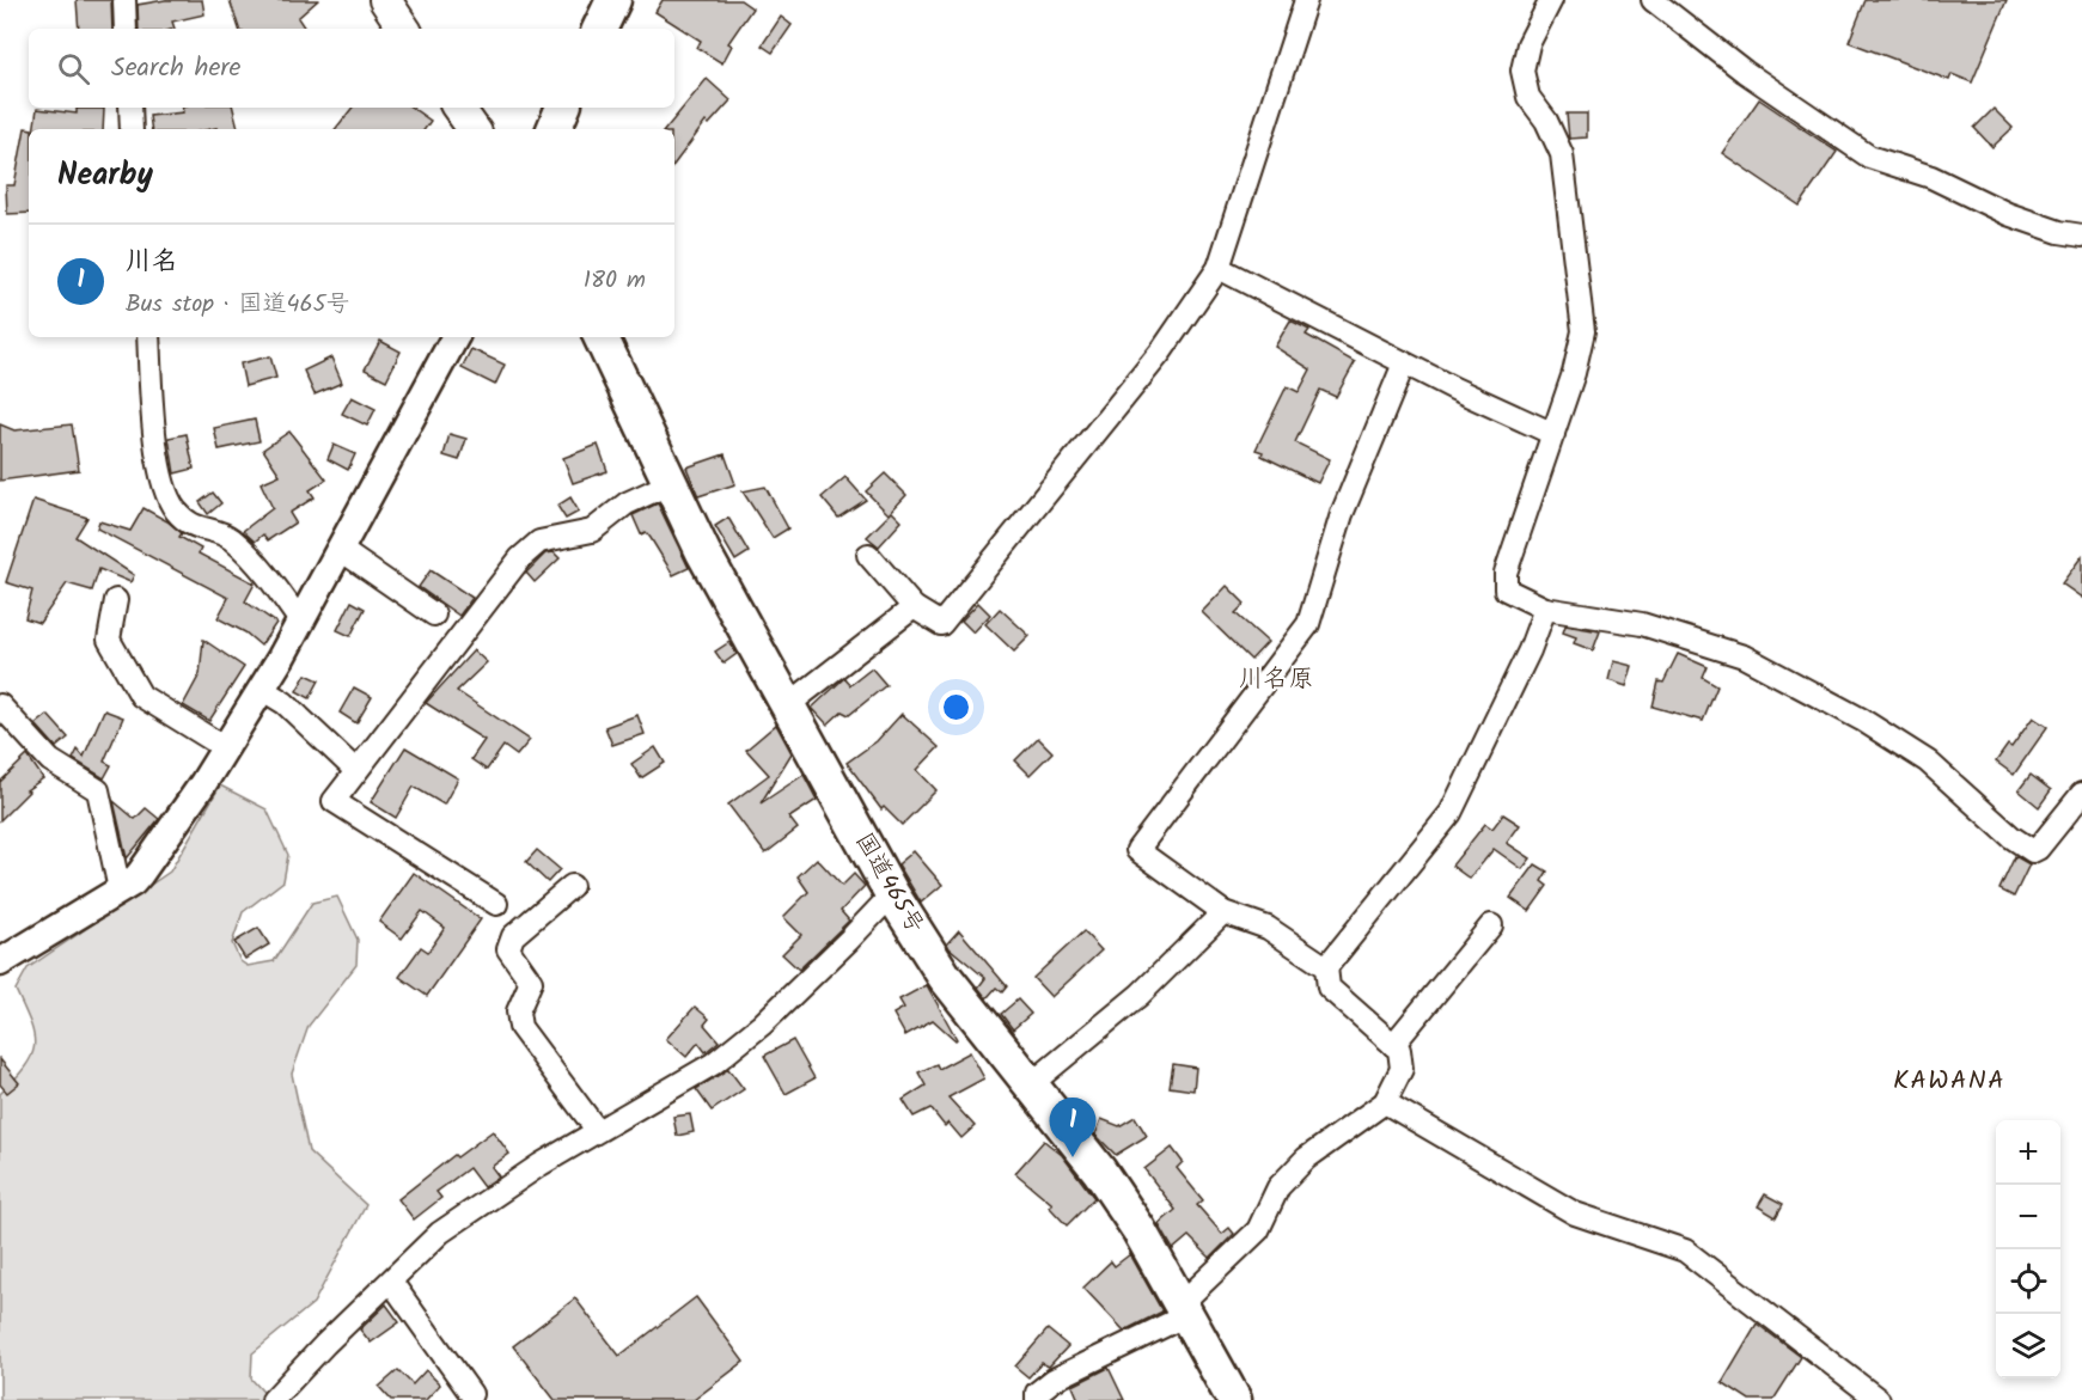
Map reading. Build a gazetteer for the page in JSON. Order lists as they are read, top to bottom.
{
  "streets": {
    "highway": ["国道465号"]
  },
  "districts": ["川名原", "KAWANA"],
  "page": {
    "search": "Search here",
    "heading": "Nearby",
    "list": [
      {
        "mark": "1",
        "name": "川名",
        "note": "Bus stop · 国道465号",
        "value": "180 m"
      }
    ],
    "pins": "1",
    "map_buttons": ["+", "−"]
  }
}
